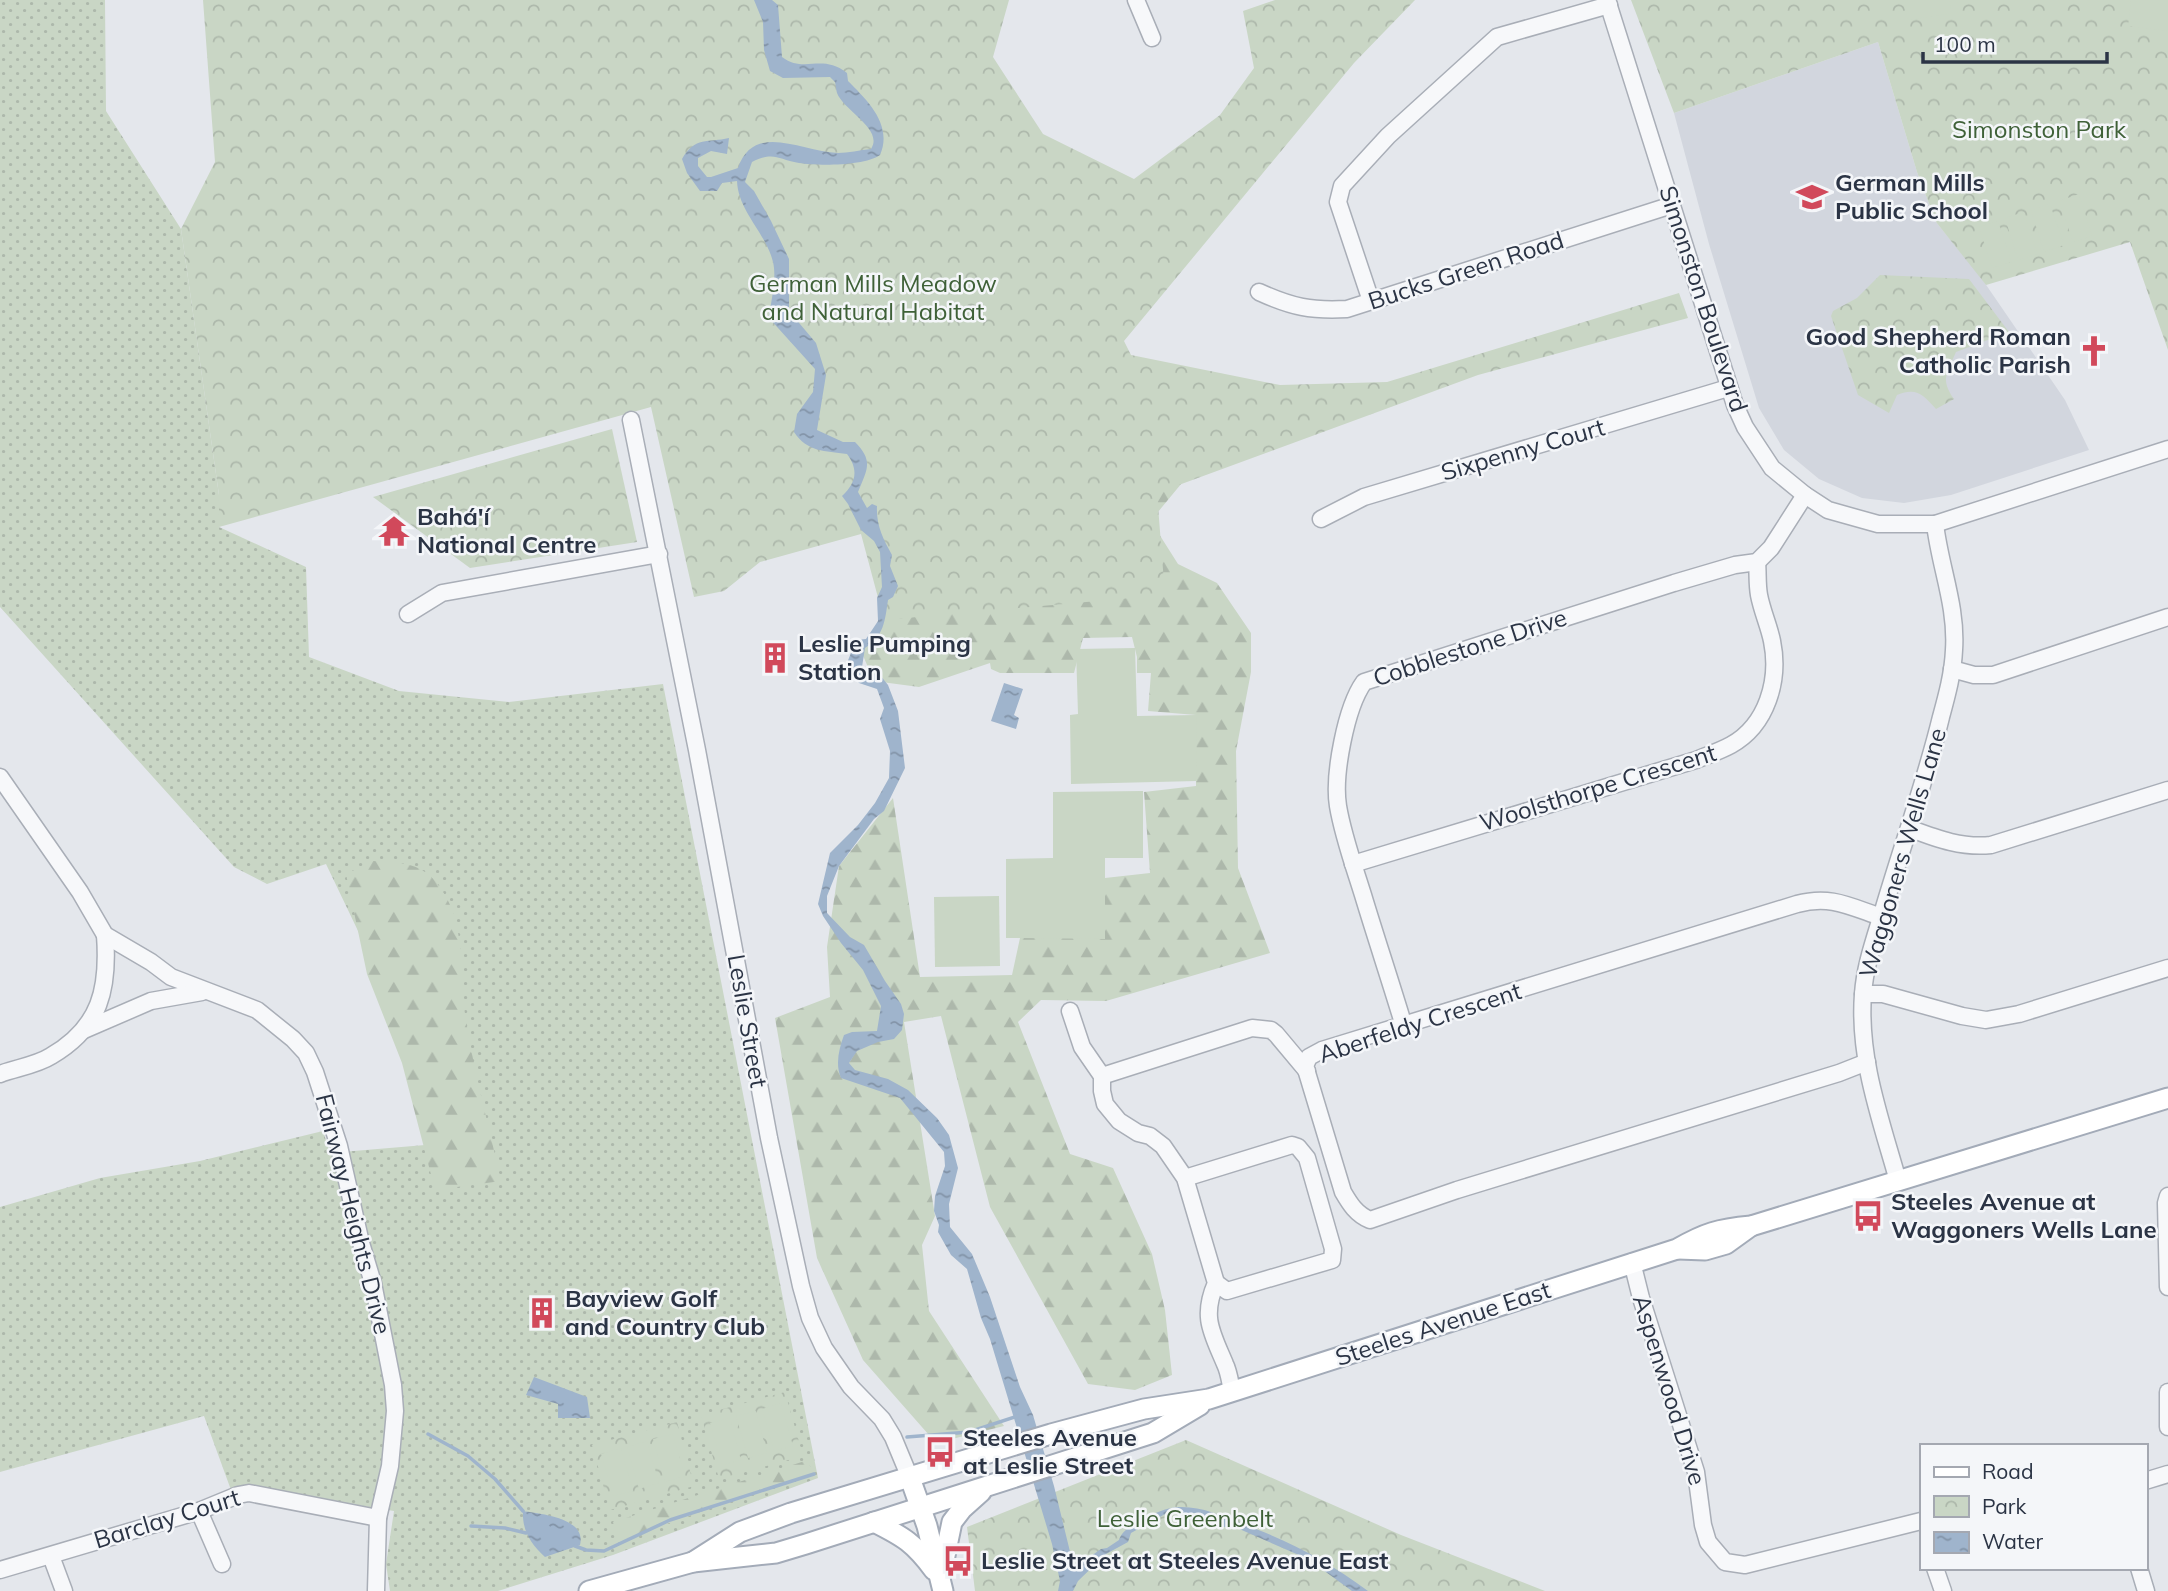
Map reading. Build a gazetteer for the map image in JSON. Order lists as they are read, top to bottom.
{
  "streets": {
    "main road": ["Leslie Street", "Steeles Avenue East"],
    "street": [
      "Bucks Green Road",
      "Simonston Boulevard",
      "Sixpenny Court",
      "Cobblestone Drive",
      "Woolsthorpe Crescent",
      "Waggoners Wells Lane",
      "Aberfeldy Crescent",
      "Fairway Heights Drive",
      "Aspenwood Drive",
      "Barclay Court"
    ]
  },
  "crossings": [
    ["Bucks Green Road", "Simonston Boulevard"],
    ["Simonston Boulevard", "Sixpenny Court"],
    ["Simonston Boulevard", "Waggoners Wells Lane"],
    ["Cobblestone Drive", "Woolsthorpe Crescent"],
    ["Cobblestone Drive", "Aberfeldy Crescent"],
    ["Waggoners Wells Lane", "Aberfeldy Crescent"],
    ["Waggoners Wells Lane", "Steeles Avenue East"],
    ["Leslie Street", "Steeles Avenue East"],
    ["Fairway Heights Drive", "Barclay Court"],
    ["Steeles Avenue East", "Aspenwood Drive"]
  ],
  "parks": ["Simonston Park", "German Mills Meadow and Natural Habitat", "Leslie Greenbelt"],
  "places": {
    "school or university": ["German Mills Public School"],
    "church": ["Good Shepherd Roman Catholic Parish"],
    "temple": ["Bahá'í National Centre"],
    "building": ["Leslie Pumping Station", "Bayview Golf and Country Club"],
    "bus stop": ["Steeles Avenue at Waggoners Wells Lane", "Steeles Avenue at Leslie Street", "Leslie Street at Steeles Avenue East"]
  },
  "legend": ["Road", "Park", "Water"],
  "scale_bar": "100 m"
}
